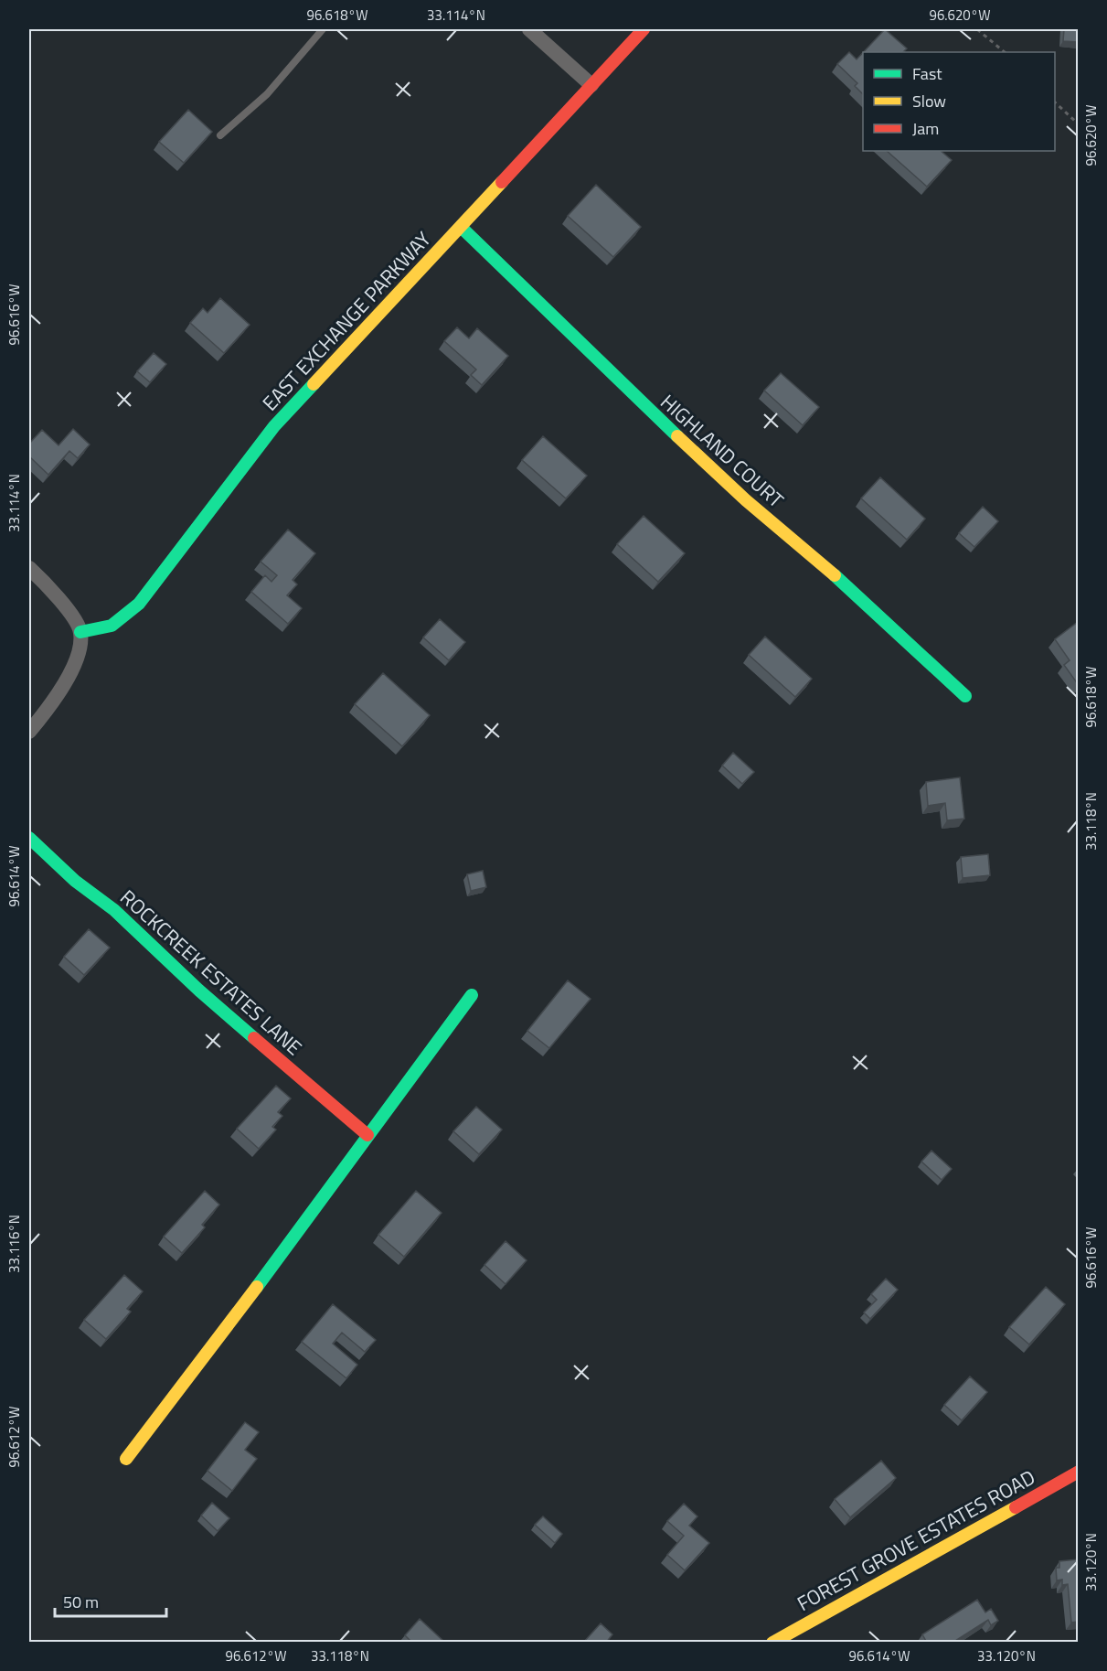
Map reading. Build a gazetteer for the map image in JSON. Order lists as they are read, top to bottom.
{
  "streets": {
    "street": [
      "EAST EXCHANGE PARKWAY",
      "HIGHLAND COURT",
      "ROCKCREEK ESTATES LANE",
      "FOREST GROVE ESTATES ROAD"
    ]
  },
  "crossings": [
    ["EAST EXCHANGE PARKWAY", "HIGHLAND COURT"]
  ],
  "legend": ["Fast", "Slow", "Jam"],
  "scale_bar": "50 m",
  "coordinates": [
    "96.618°W",
    "33.114°N",
    "96.620°W",
    "96.616°W",
    "33.118°N",
    "96.614°W",
    "33.116°N",
    "96.612°W",
    "33.120°N"
  ]
}
